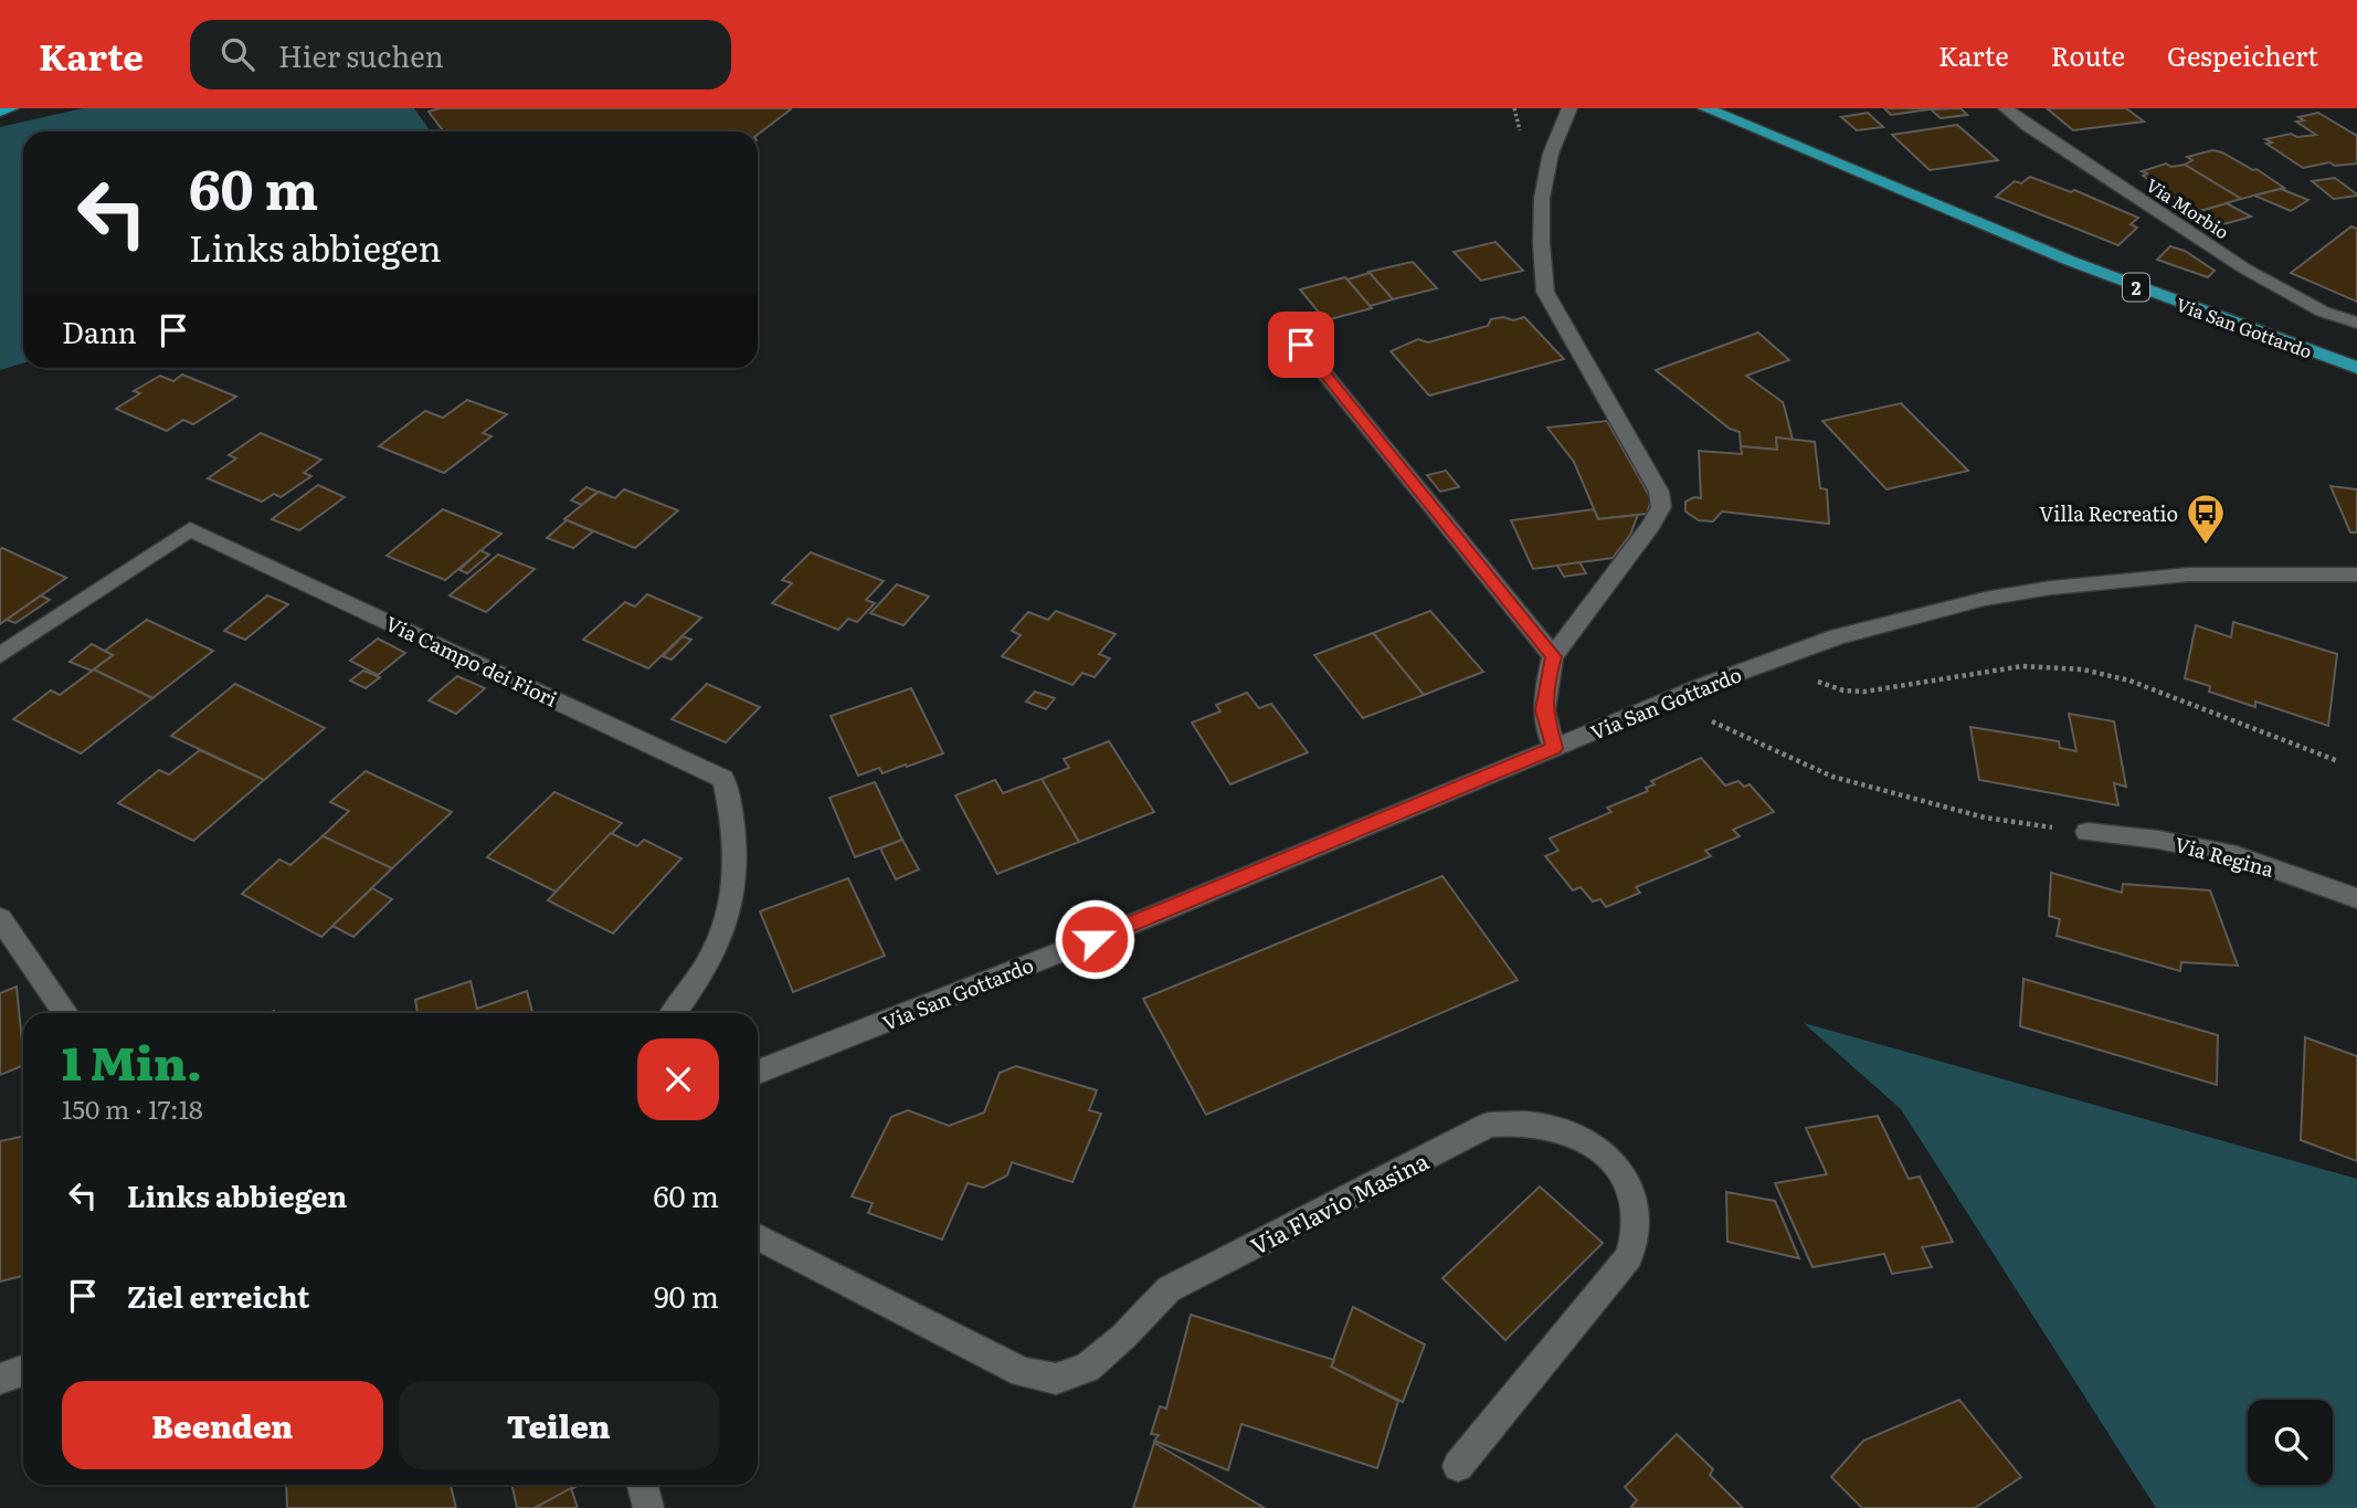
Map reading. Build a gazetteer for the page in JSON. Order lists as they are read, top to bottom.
{
  "streets": {
    "main road": ["2", "Via San Gottardo"],
    "street": [
      "Via Morbio",
      "Via Campo dei Fiori",
      "Via Regina",
      "Via Flavio Masina"
    ]
  },
  "places": {
    "bus stop": ["Villa Recreatio"]
  },
  "page": {
    "header": "Karte",
    "search": "Hier suchen",
    "nav": ["Karte", "Route", "Gespeichert"],
    "turn": ["60 m", "Links abbiegen"],
    "then": "Dann",
    "heading": ["1 Min.", "150 m · 17:18"],
    "list": [
      {
        "name": "Links abbiegen",
        "value": "60 m"
      },
      {
        "name": "Ziel erreicht",
        "value": "90 m"
      }
    ],
    "buttons": ["Beenden", "Teilen"]
  }
}
